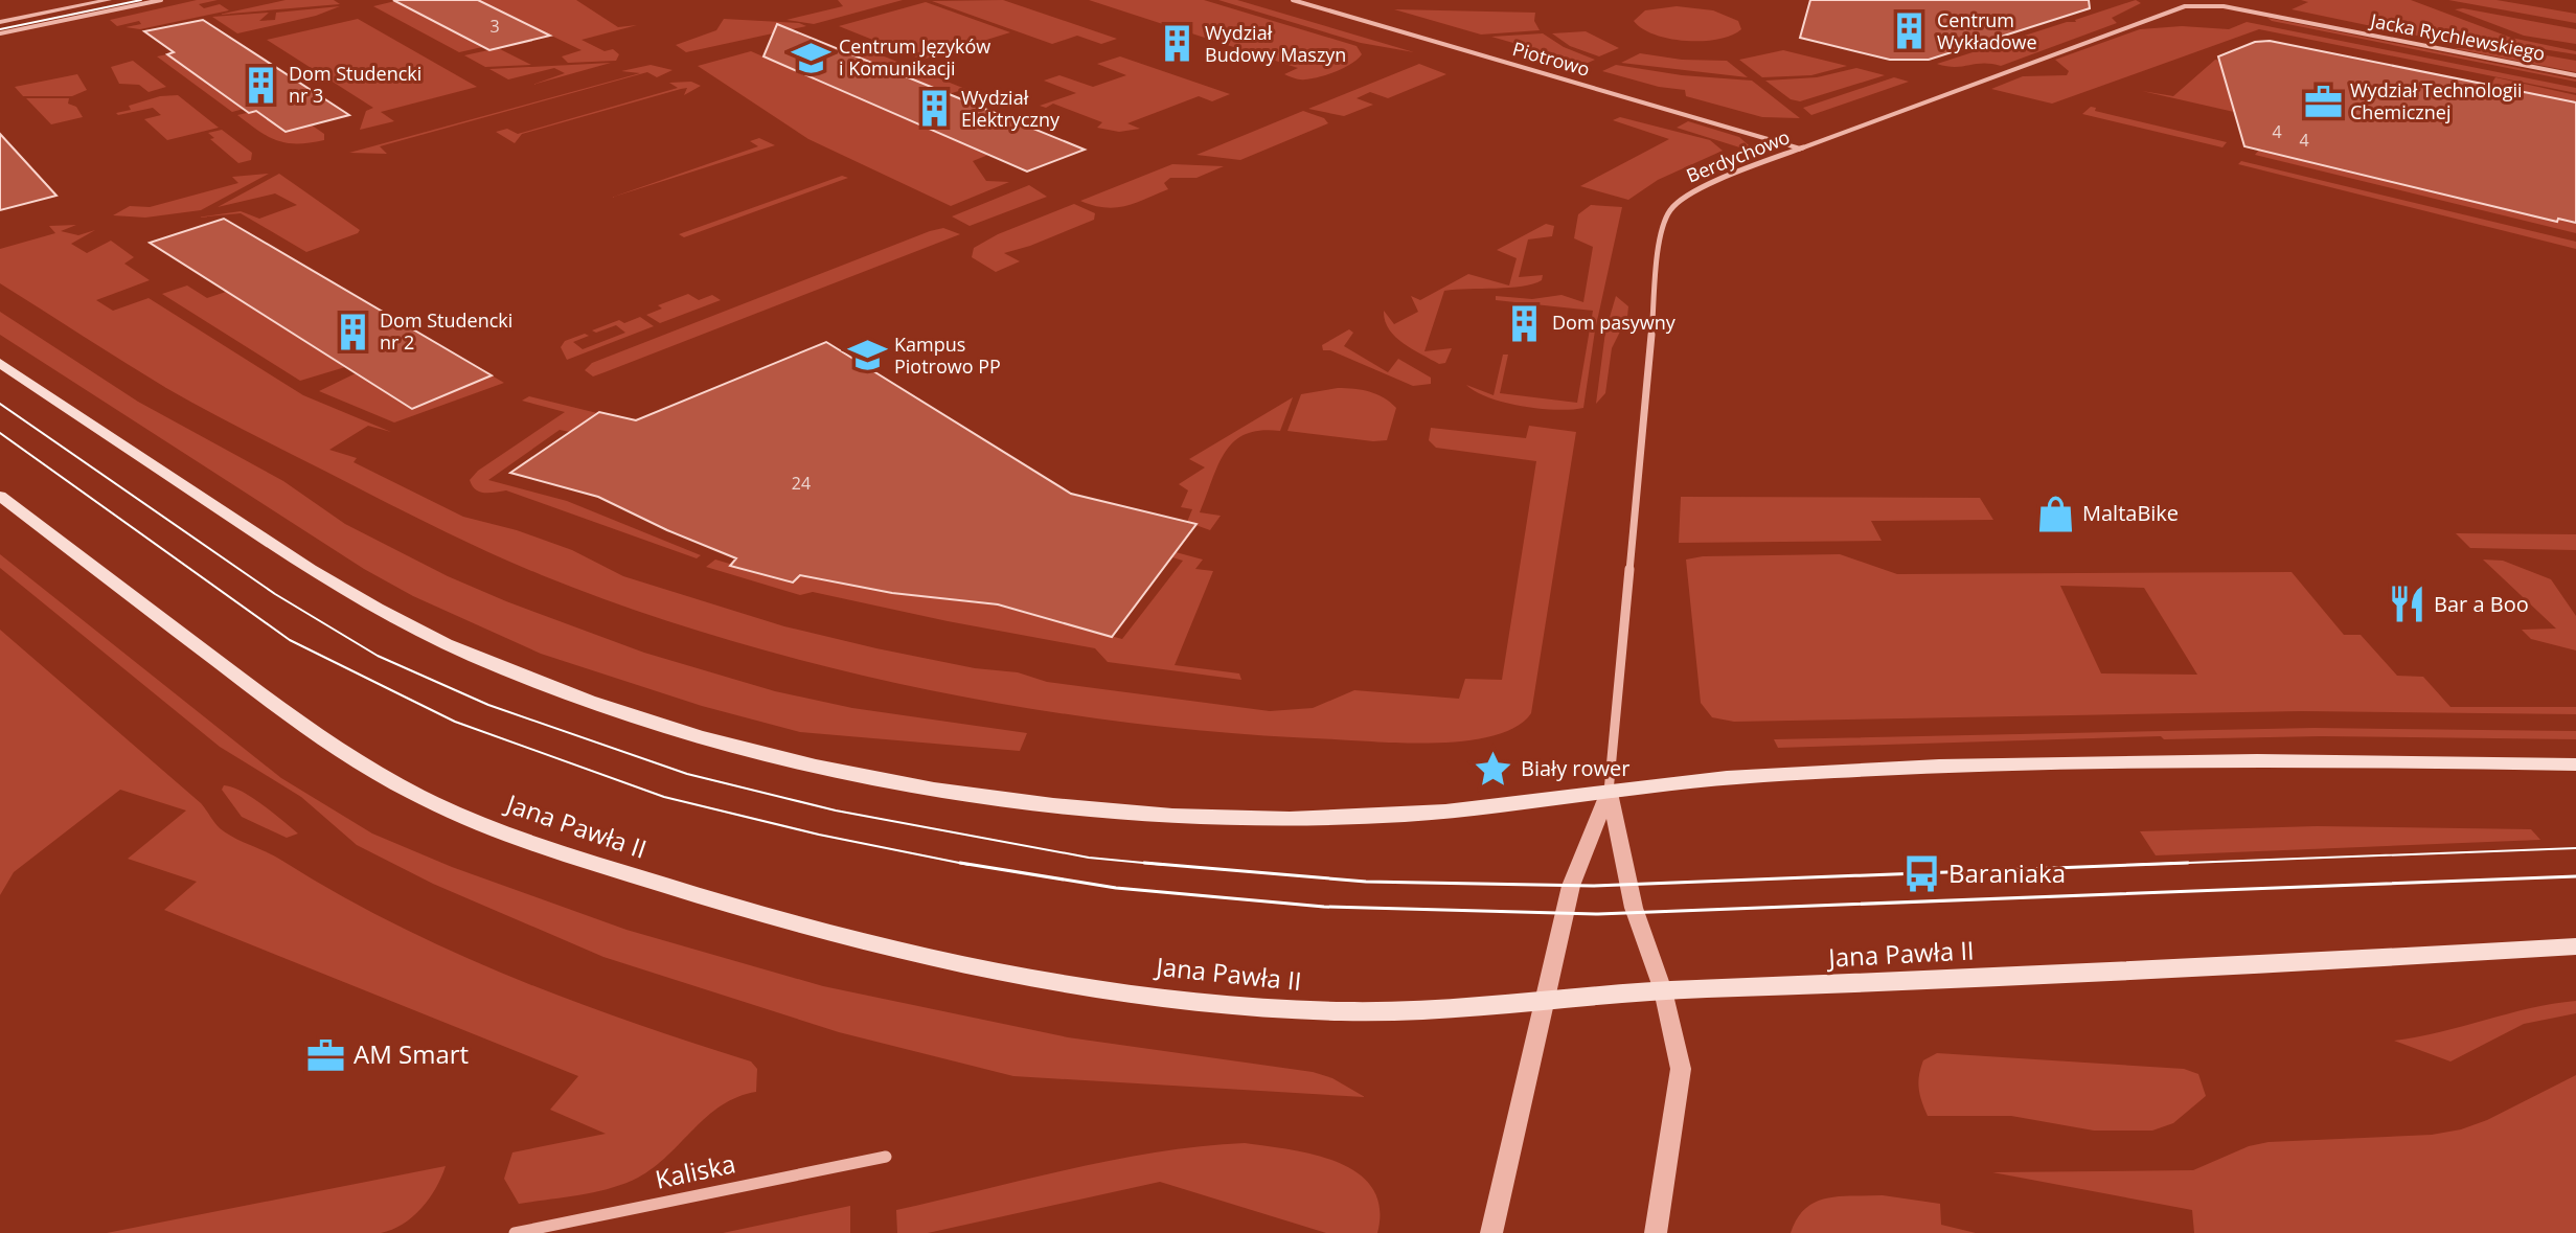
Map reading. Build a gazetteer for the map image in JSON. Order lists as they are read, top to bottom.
{
  "streets": {
    "main road": ["Jana Pawła II"],
    "street": [
      "Jacka Rychlewskiego",
      "Piotrowo",
      "Berdychowo",
      "Kaliska"
    ]
  },
  "crossings": [
    ["Jacka Rychlewskiego", "Berdychowo"],
    ["Piotrowo", "Berdychowo"]
  ],
  "places": {
    "building": [
      "Centrum Wykładowe",
      "Wydział Budowy Maszyn",
      "Dom Studencki nr 3",
      "Wydział Elektryczny",
      "Dom pasywny",
      "Dom Studencki nr 2"
    ],
    "school or university": ["Centrum Języków i Komunikacji", "Kampus Piotrowo PP"],
    "office": ["Wydział Technologii Chemicznej", "AM Smart"],
    "shop": ["MaltaBike"],
    "restaurant": ["Bar a Boo"],
    "place": ["Biały rower"],
    "bus stop": ["Baraniaka"]
  },
  "house_numbers": [
    "3",
    "4",
    "4",
    "24"
  ]
}
